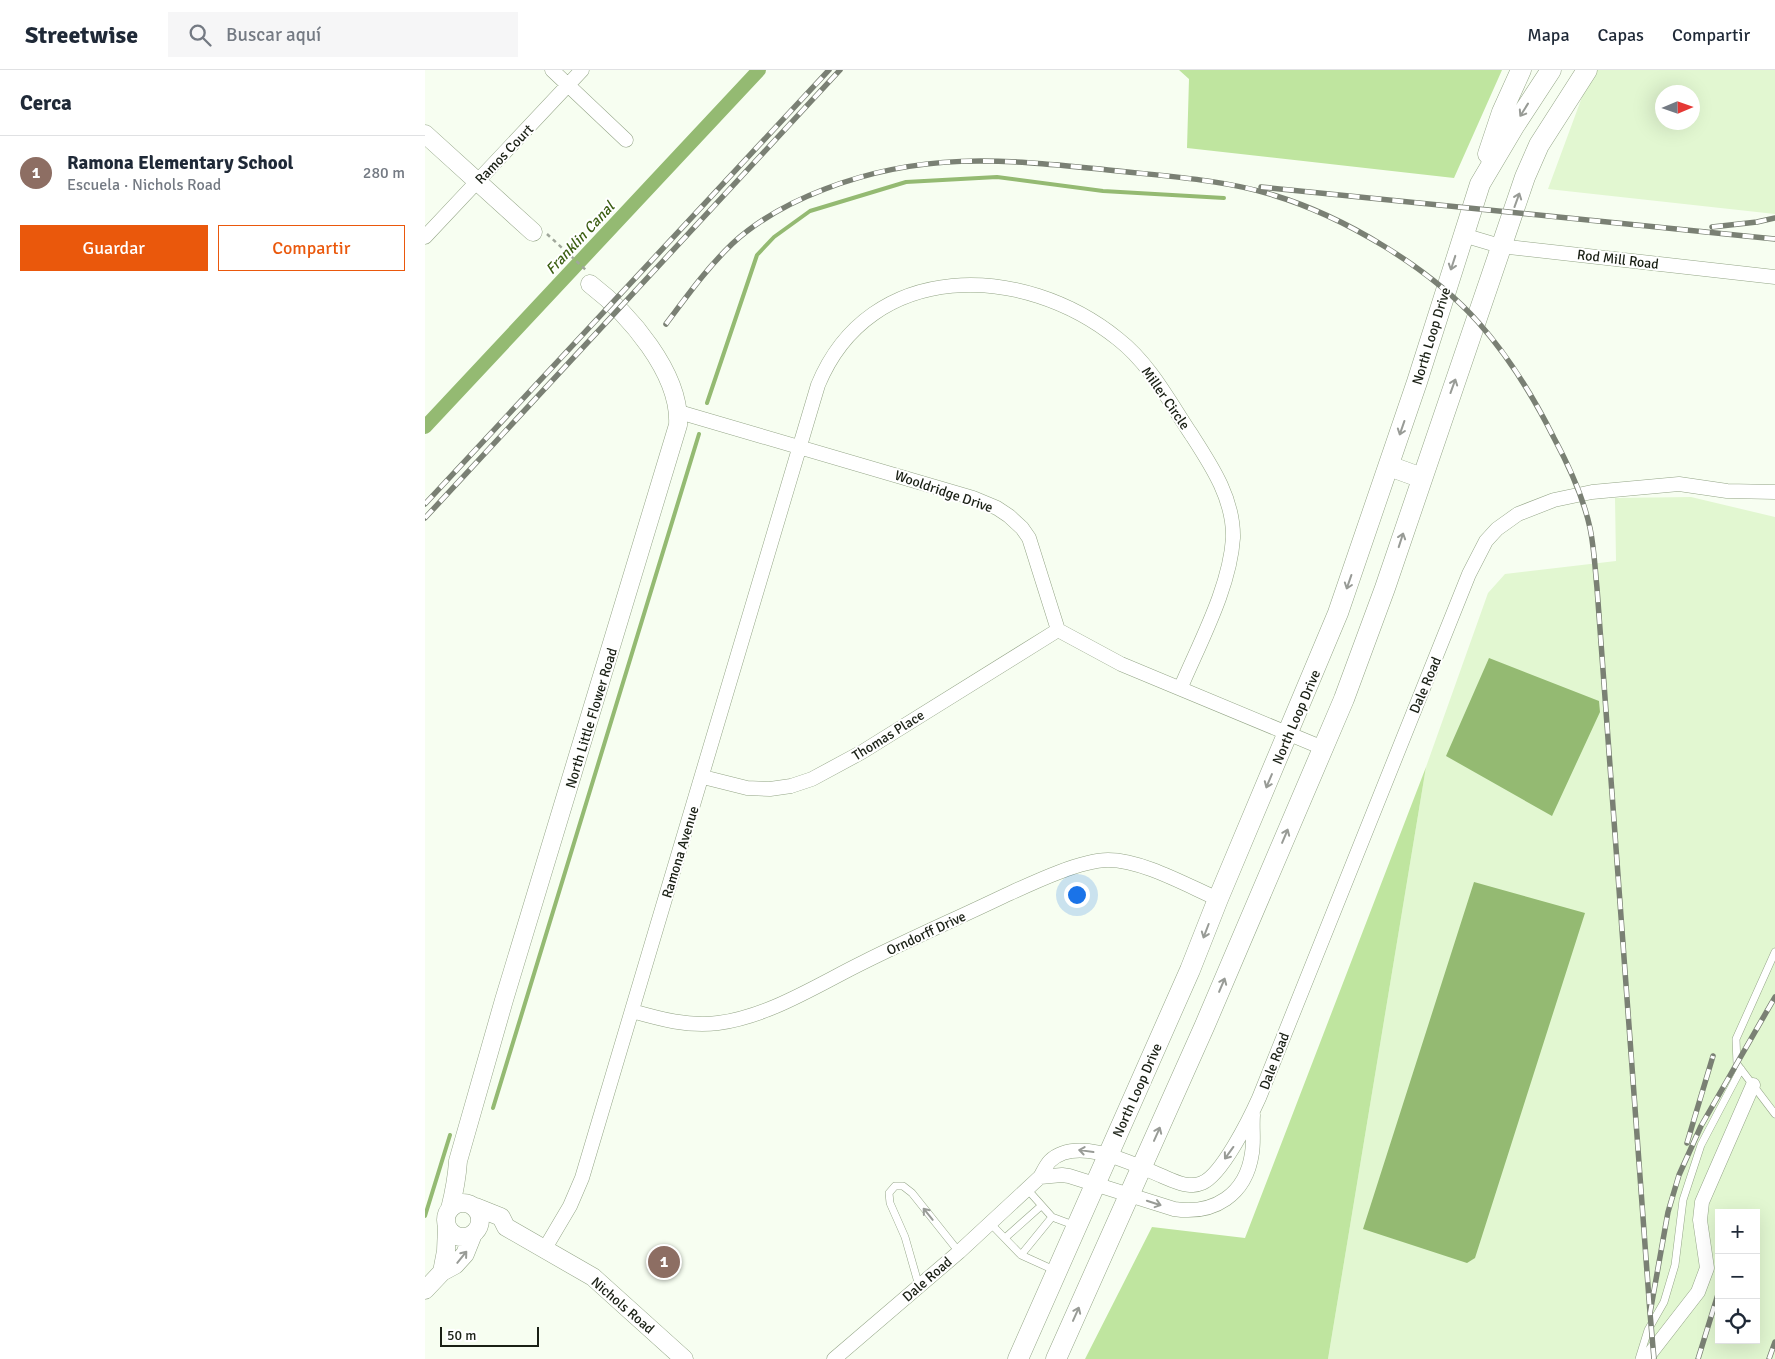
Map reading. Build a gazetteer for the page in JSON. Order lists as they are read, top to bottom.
{
  "streets": {
    "main road": ["North Loop Drive"],
    "street": [
      "Ramos Court",
      "Rod Mill Road",
      "Miller Circle",
      "Wooldridge Drive",
      "Dale Road",
      "North Little Flower Road",
      "Thomas Place",
      "Ramona Avenue",
      "Orndorff Drive",
      "Nichols Road"
    ]
  },
  "crossings": [
    ["Rod Mill Road", "North Loop Drive"],
    ["North Loop Drive", "Dale Road"],
    ["North Loop Drive", "Orndorff Drive"],
    ["Miller Circle", "Wooldridge Drive"],
    ["Miller Circle", "Ramona Avenue"],
    ["Wooldridge Drive", "North Little Flower Road"],
    ["Wooldridge Drive", "Thomas Place"],
    ["Wooldridge Drive", "Ramona Avenue"],
    ["North Little Flower Road", "Nichols Road"],
    ["Thomas Place", "Ramona Avenue"],
    ["Ramona Avenue", "Orndorff Drive"],
    ["Ramona Avenue", "Nichols Road"]
  ],
  "water": ["Franklin Canal"],
  "scale_bar": "50 m",
  "north": "right",
  "page": {
    "header": "Streetwise",
    "search": "Buscar aquí",
    "nav": ["Mapa", "Capas", "Compartir"],
    "heading": "Cerca",
    "list": [
      {
        "mark": "1",
        "name": "Ramona Elementary School",
        "note": "Escuela · Nichols Road",
        "value": "280 m"
      }
    ],
    "buttons": ["Guardar", "Compartir"],
    "map_buttons": ["+", "−"],
    "pins": "1",
    "scale": "50 m"
  }
}
